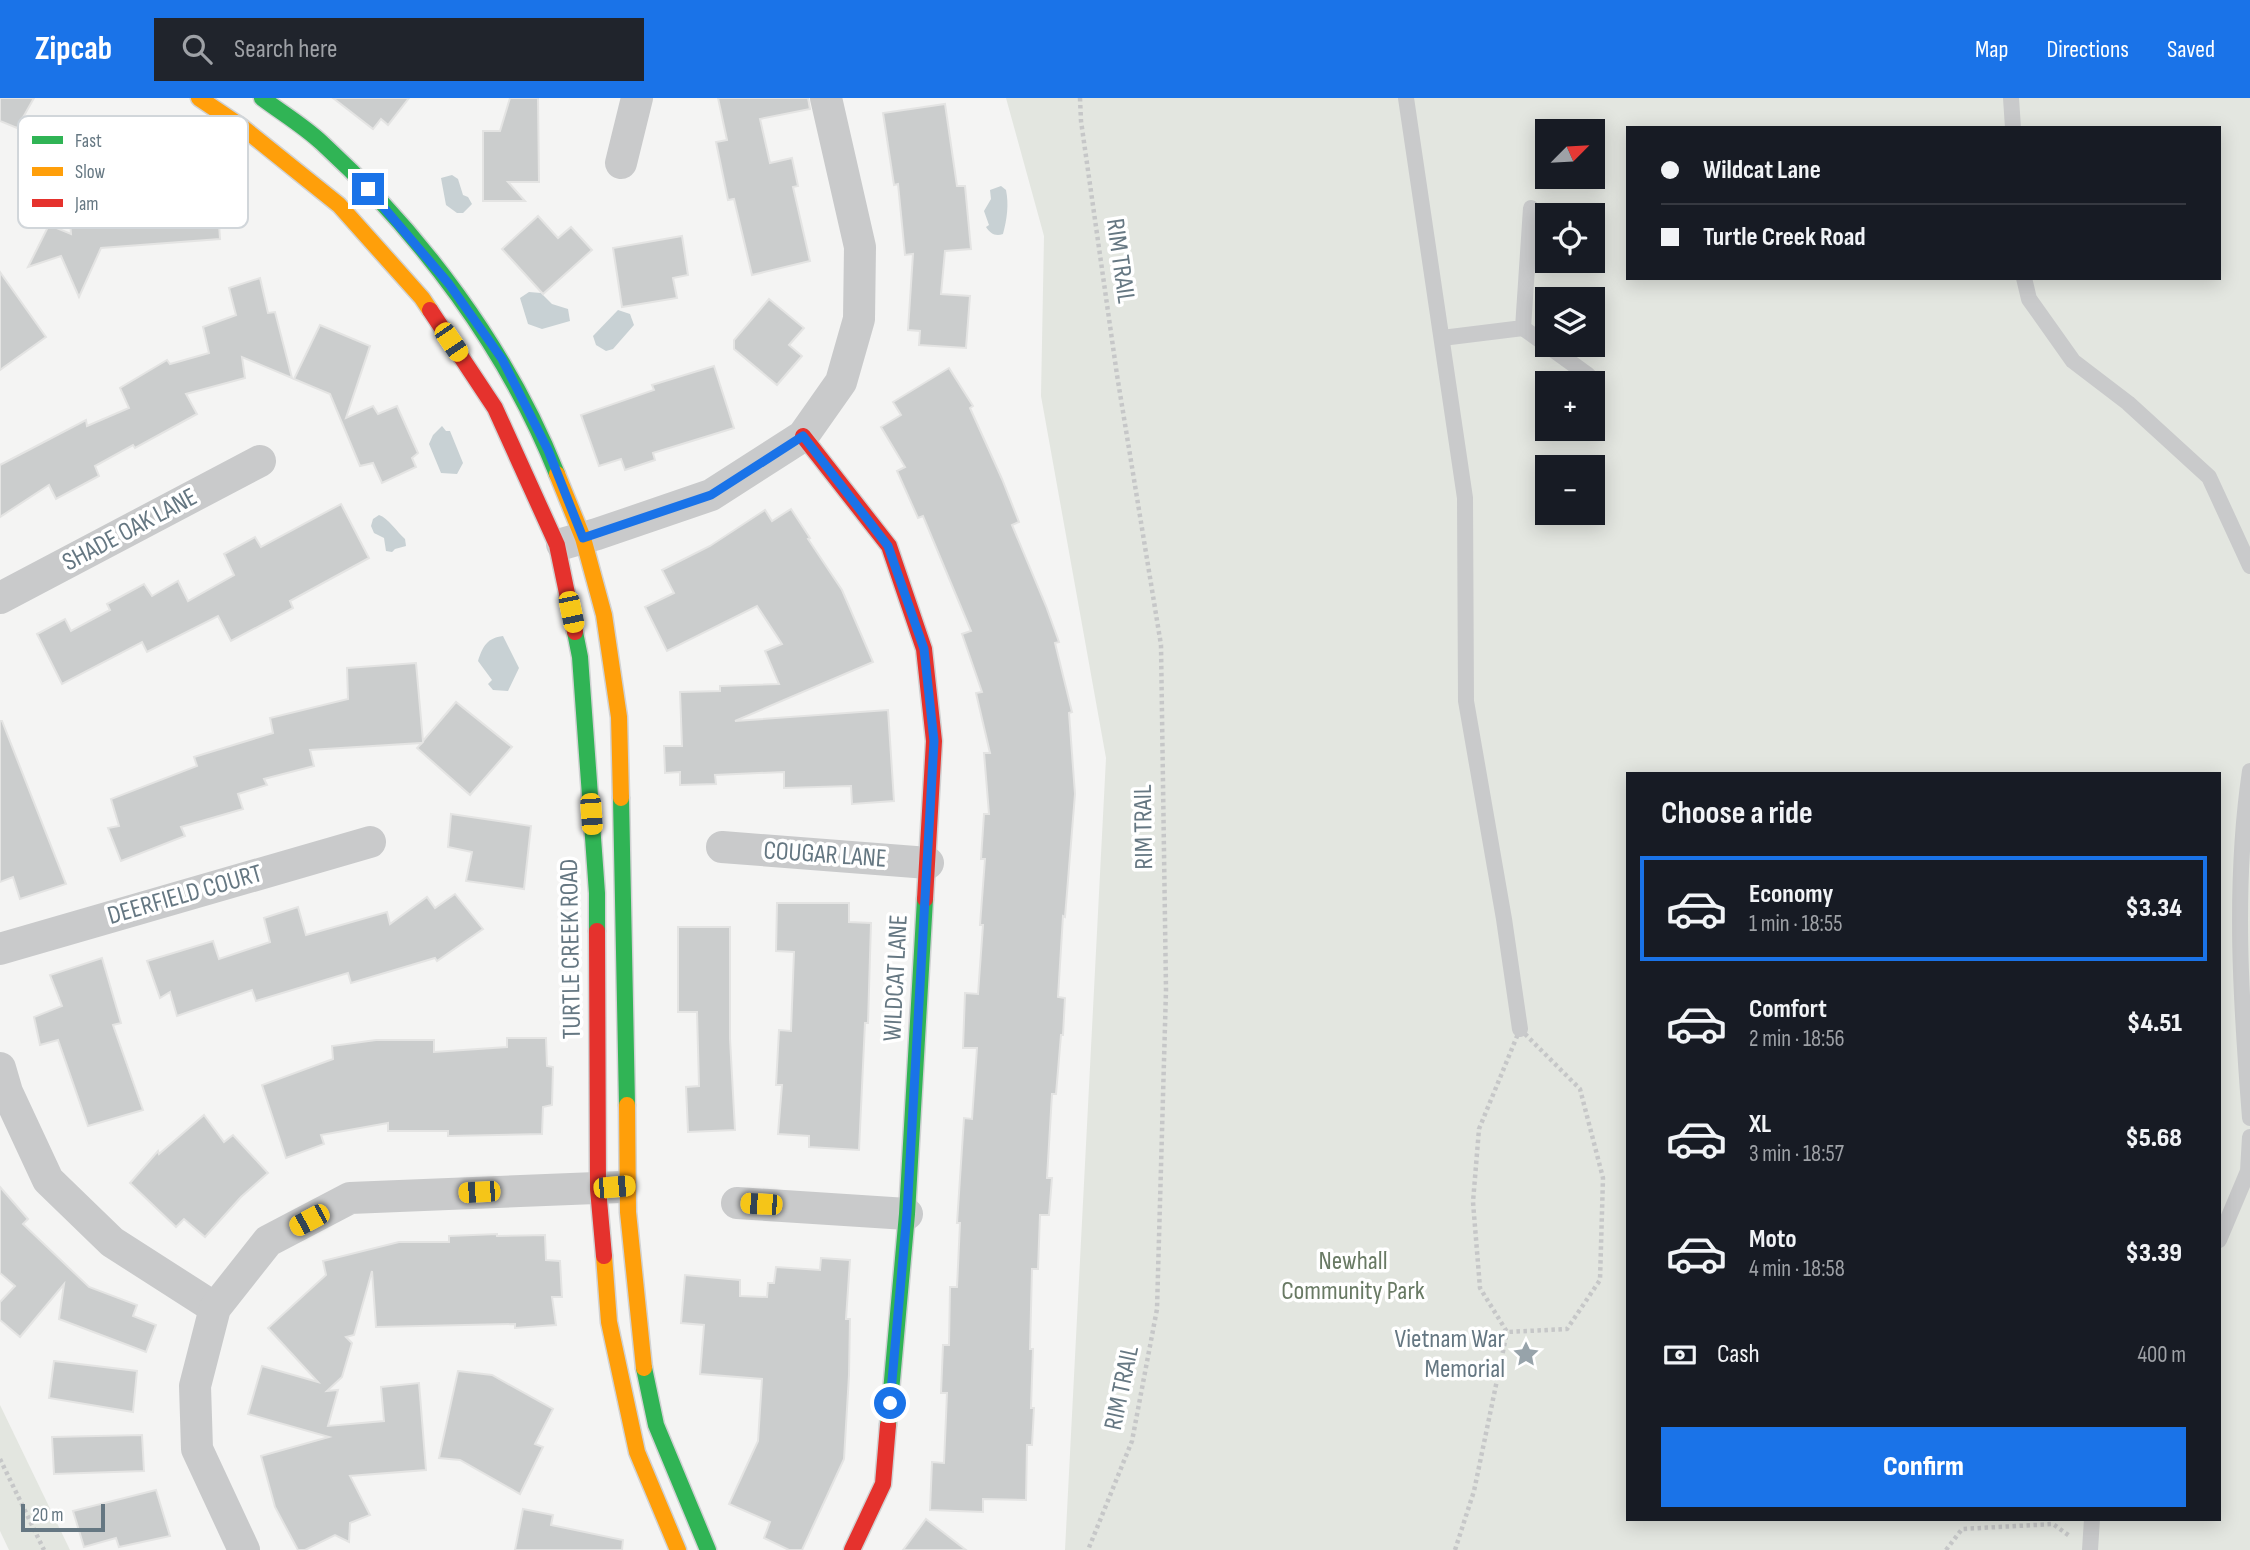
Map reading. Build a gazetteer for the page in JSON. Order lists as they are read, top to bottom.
{
  "streets": {
    "street": [
      "SHADE OAK LANE",
      "COUGAR LANE",
      "DEERFIELD COURT",
      "TURTLE CREEK ROAD",
      "WILDCAT LANE"
    ],
    "path": ["RIM TRAIL"]
  },
  "crossings": [
    ["COUGAR LANE", "WILDCAT LANE"]
  ],
  "parks": ["Newhall Community Park"],
  "places": {
    "place": ["Vietnam War Memorial"]
  },
  "legend": ["Fast", "Slow", "Jam"],
  "scale_bar": "20 m",
  "north": "top right",
  "page": {
    "header": "Zipcab",
    "search": "Search here",
    "nav": ["Map", "Directions", "Saved"],
    "map_buttons": ["+", "−"],
    "banner": ["Wildcat Lane", "Turtle Creek Road"],
    "heading": "Choose a ride",
    "list": [
      {
        "name": "Economy",
        "note": "1 min · 18:55",
        "value": "$3.34"
      },
      {
        "name": "Comfort",
        "note": "2 min · 18:56",
        "value": "$4.51"
      },
      {
        "name": "XL",
        "note": "3 min · 18:57",
        "value": "$5.68"
      },
      {
        "name": "Moto",
        "note": "4 min · 18:58",
        "value": "$3.39"
      }
    ],
    "pay": ["Cash", "400 m"],
    "buttons": "Confirm",
    "scale": "20 m"
  }
}
